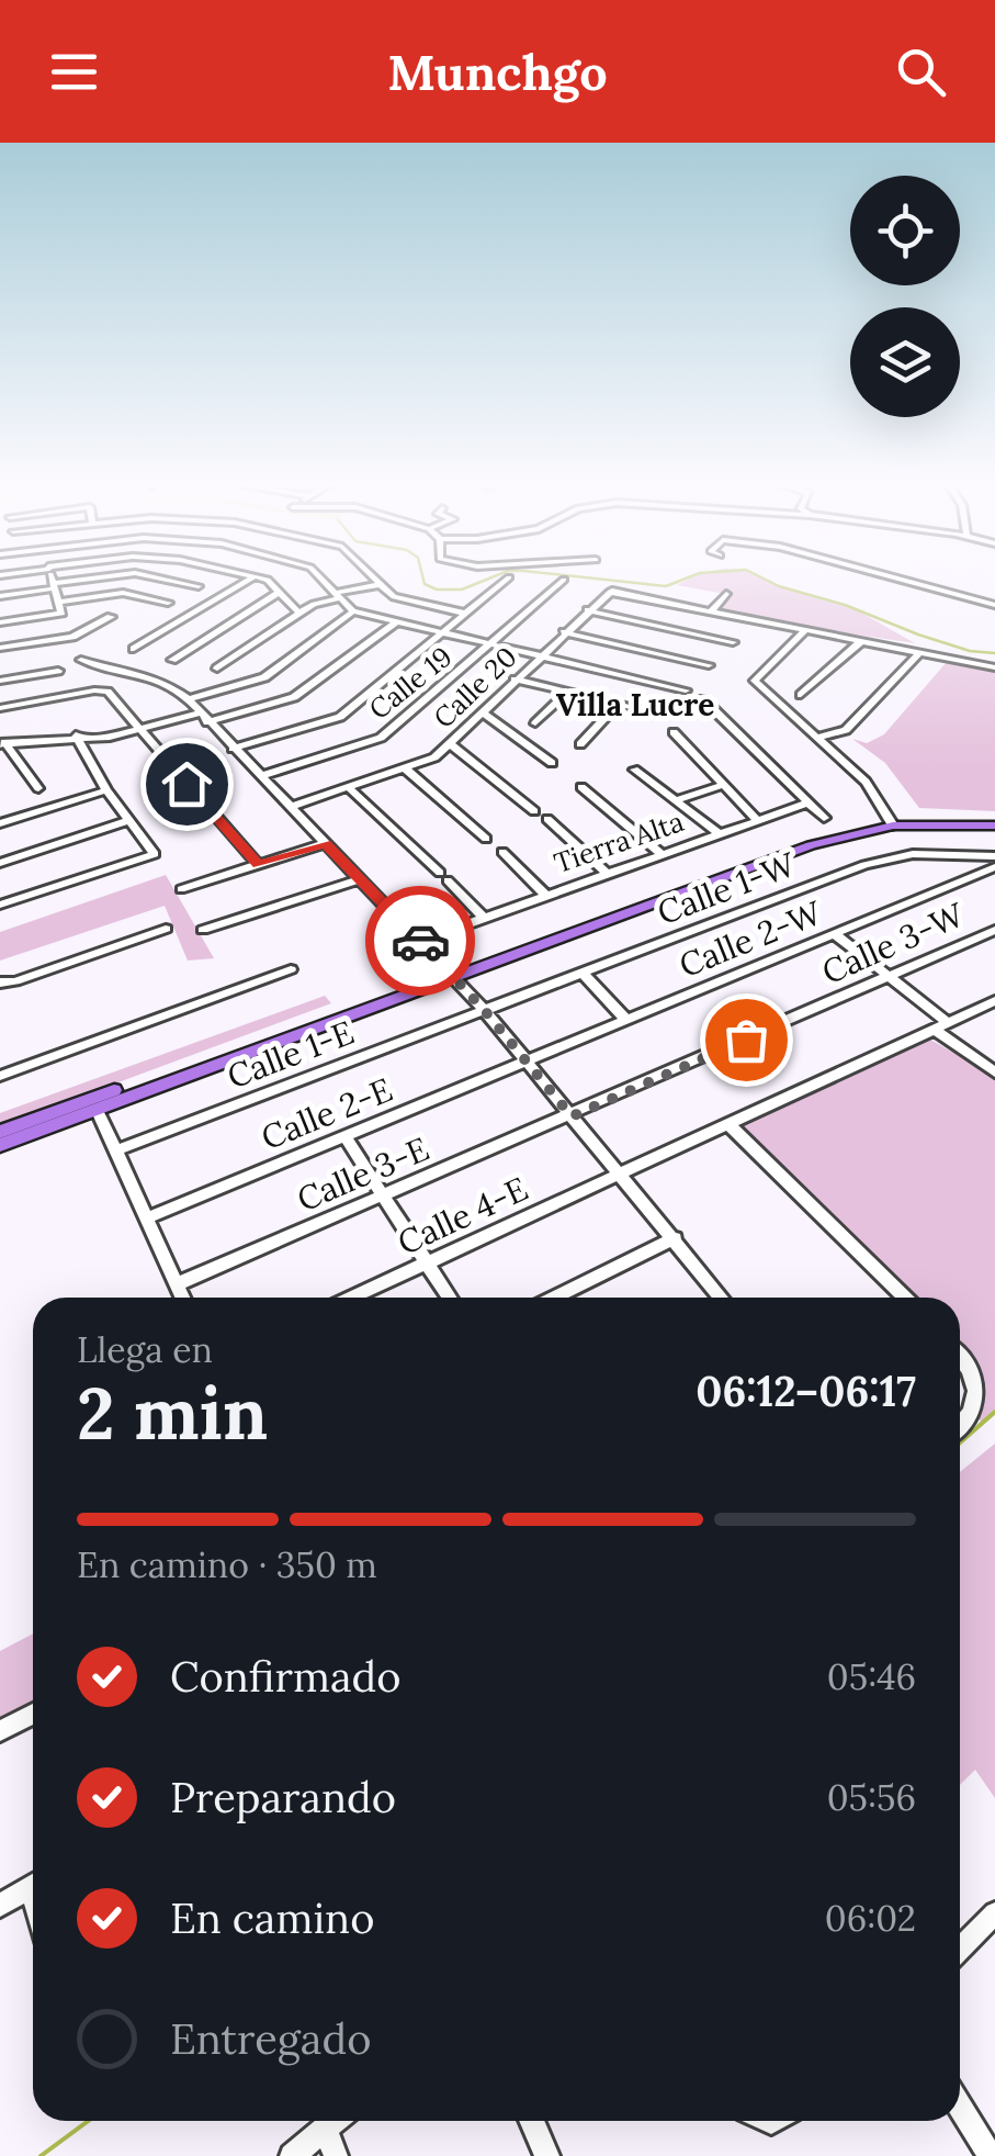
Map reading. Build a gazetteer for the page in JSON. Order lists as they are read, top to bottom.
{
  "streets": {
    "street": [
      "Calle 19",
      "Calle 20",
      "Tierra Alta",
      "Calle 1-W",
      "Calle 2-W",
      "Calle 3-W",
      "Calle 1-E",
      "Calle 2-E",
      "Calle 3-E",
      "Calle 4-E"
    ]
  },
  "crossings": [
    ["Calle 1-W", "Calle 1-E"],
    ["Calle 2-W", "Calle 2-E"],
    ["Calle 3-W", "Calle 3-E"]
  ],
  "districts": ["Villa Lucre"],
  "page": {
    "header": "Munchgo",
    "heading": ["2 min", "Llega en", "06:12–06:17"],
    "bar": "En camino · 350 m",
    "list": [
      ["Confirmado", "05:46"],
      ["Preparando", "05:56"],
      ["En camino", "06:02"],
      "Entregado"
    ]
  }
}
